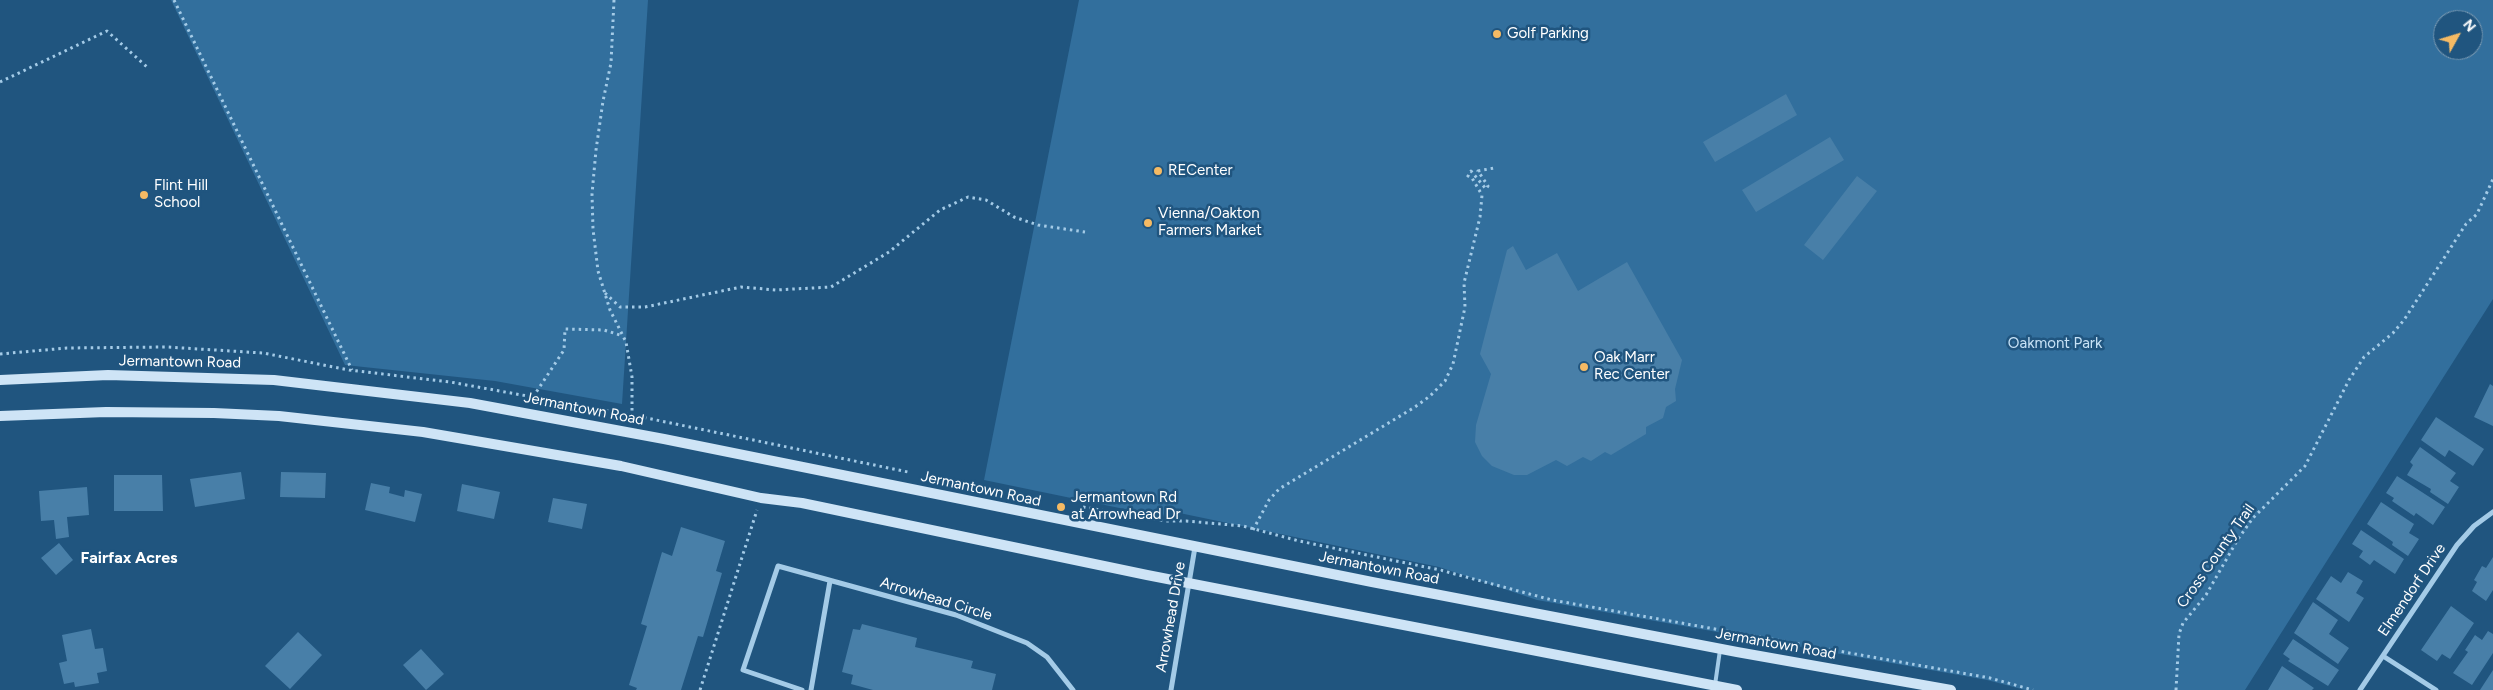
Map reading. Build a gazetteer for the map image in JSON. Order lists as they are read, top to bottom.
{
  "streets": {
    "main road": ["Jermantown Road"],
    "street": ["Elmendorf Drive", "Arrowhead Circle", "Arrowhead Drive"],
    "path": ["Cross County Trail"]
  },
  "crossings": [
    ["Jermantown Road", "Arrowhead Drive"]
  ],
  "districts": ["Fairfax Acres"],
  "parks": ["Oakmont Park"],
  "places": [
    "Golf Parking",
    "RECenter",
    "Flint Hill School",
    "Vienna/Oakton Farmers Market",
    "Oak Marr Rec Center",
    "Jermantown Rd at Arrowhead Dr"
  ],
  "north": "top right"
}
